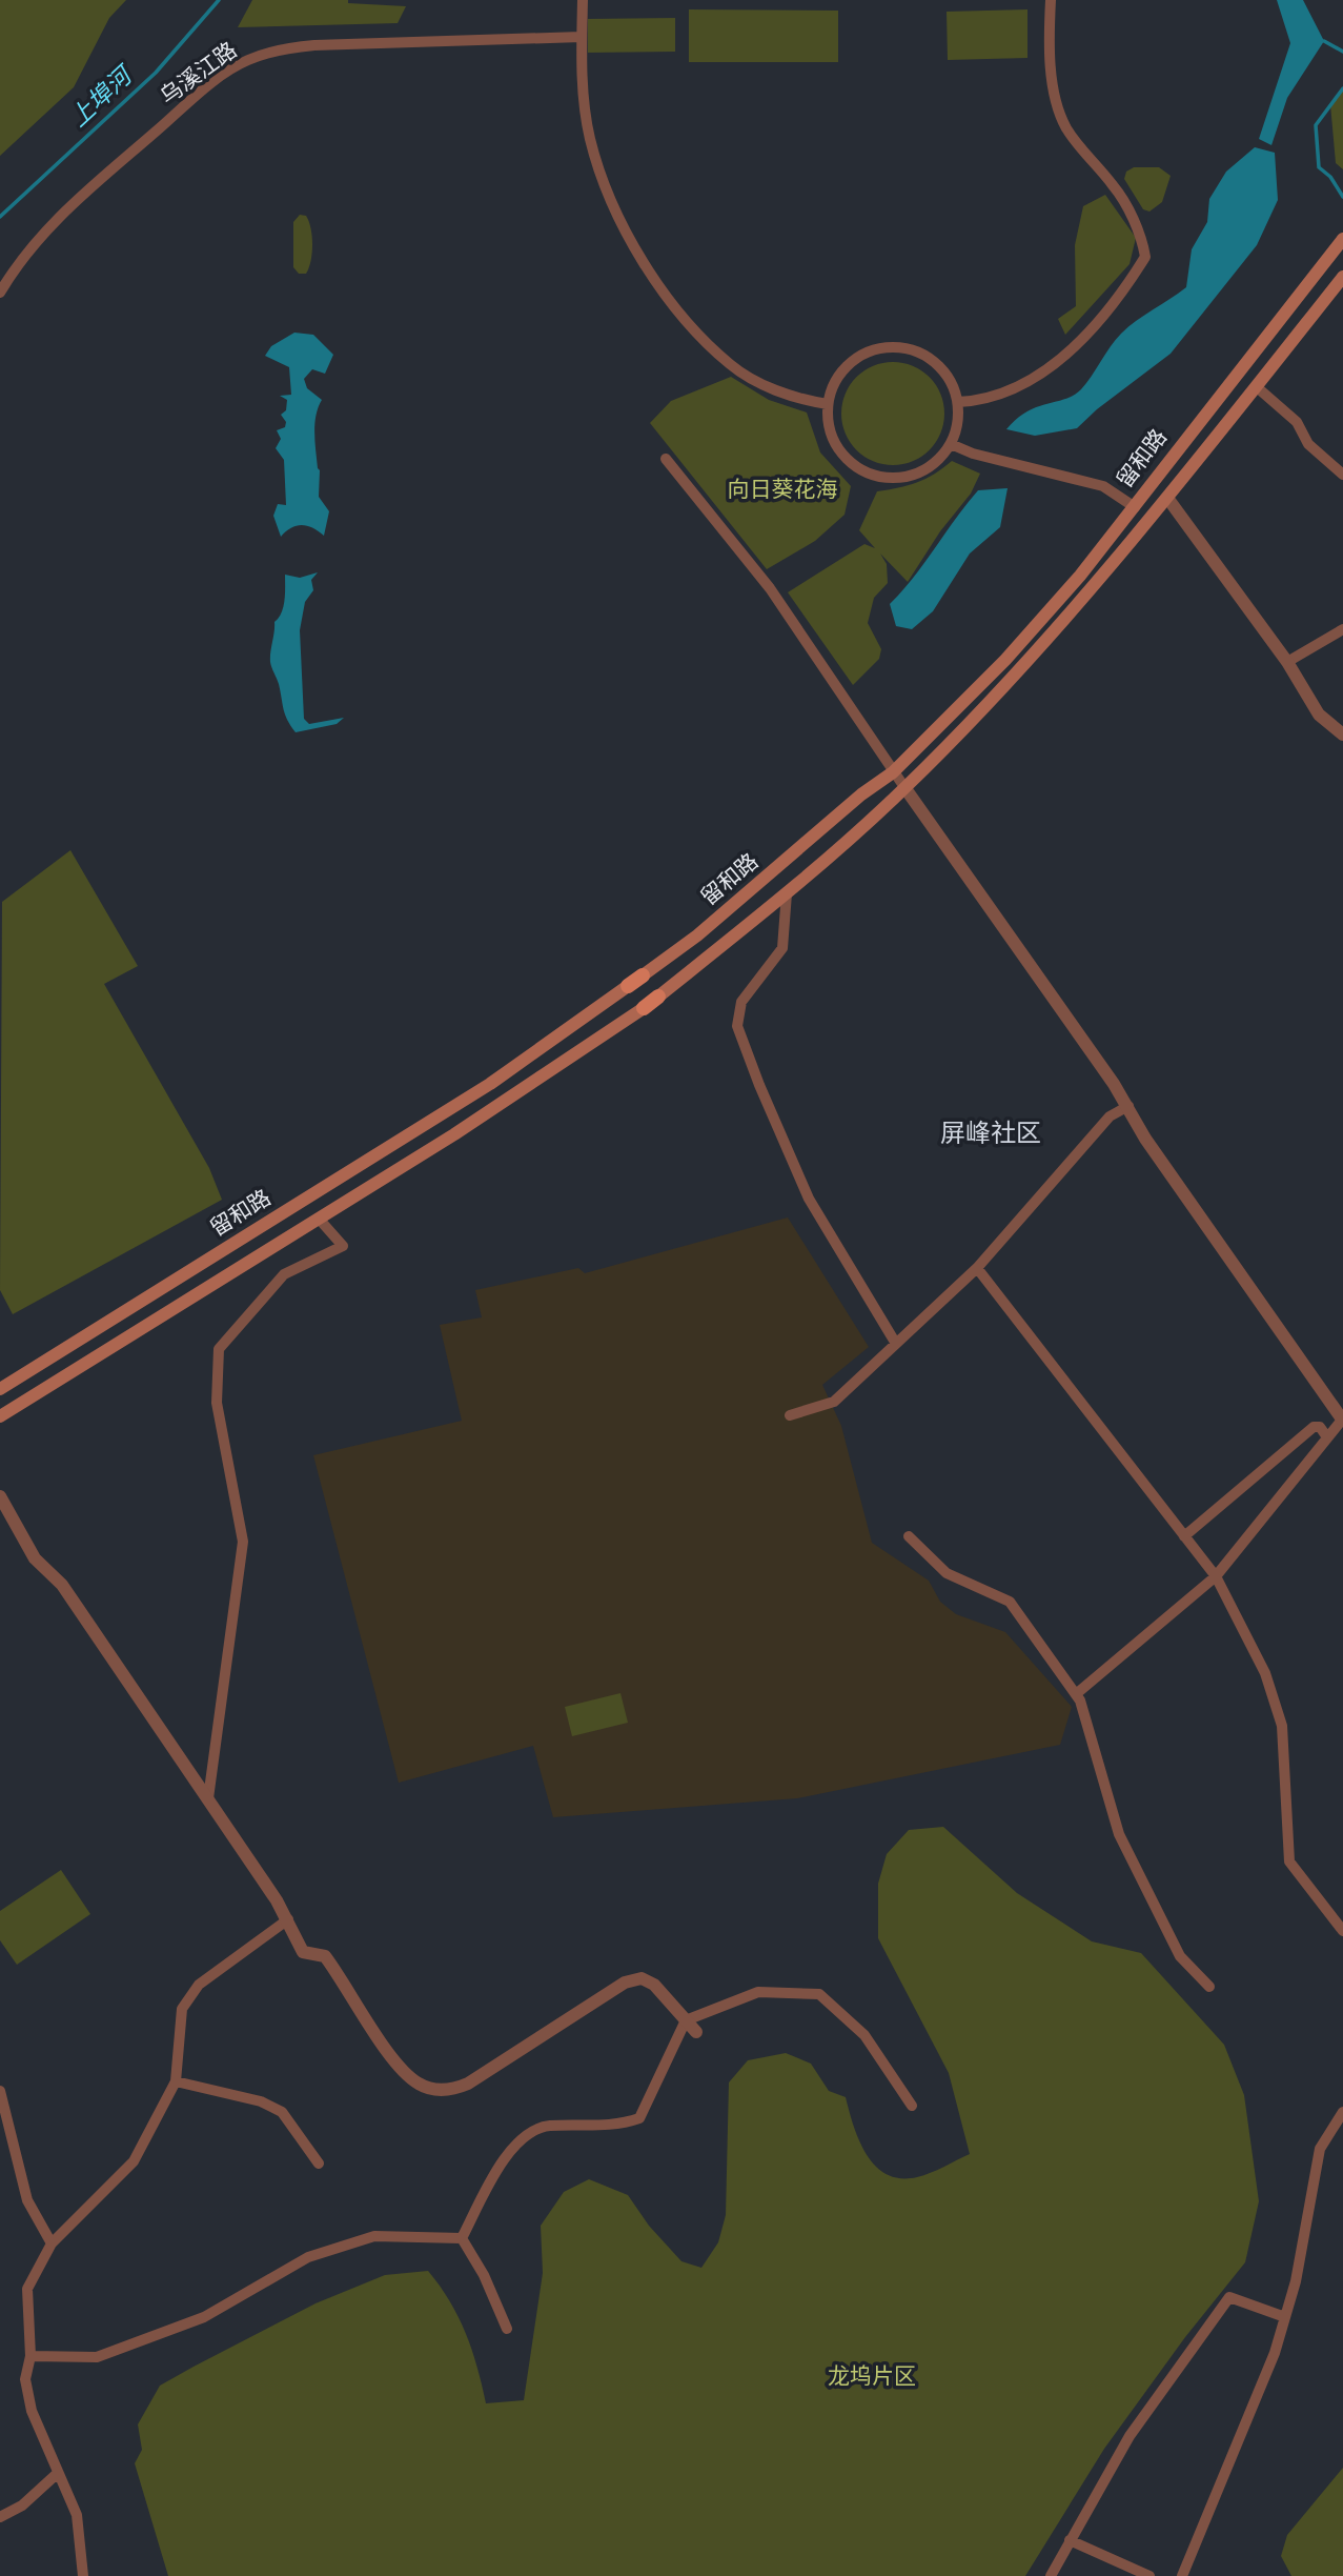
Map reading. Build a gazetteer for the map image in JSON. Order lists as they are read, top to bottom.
{
  "streets": {
    "main road": ["留和路"],
    "street": ["乌溪江路"]
  },
  "districts": ["屏峰社区"],
  "water": ["上埠河"],
  "parks": ["向日葵花海", "龙坞片区"]
}
